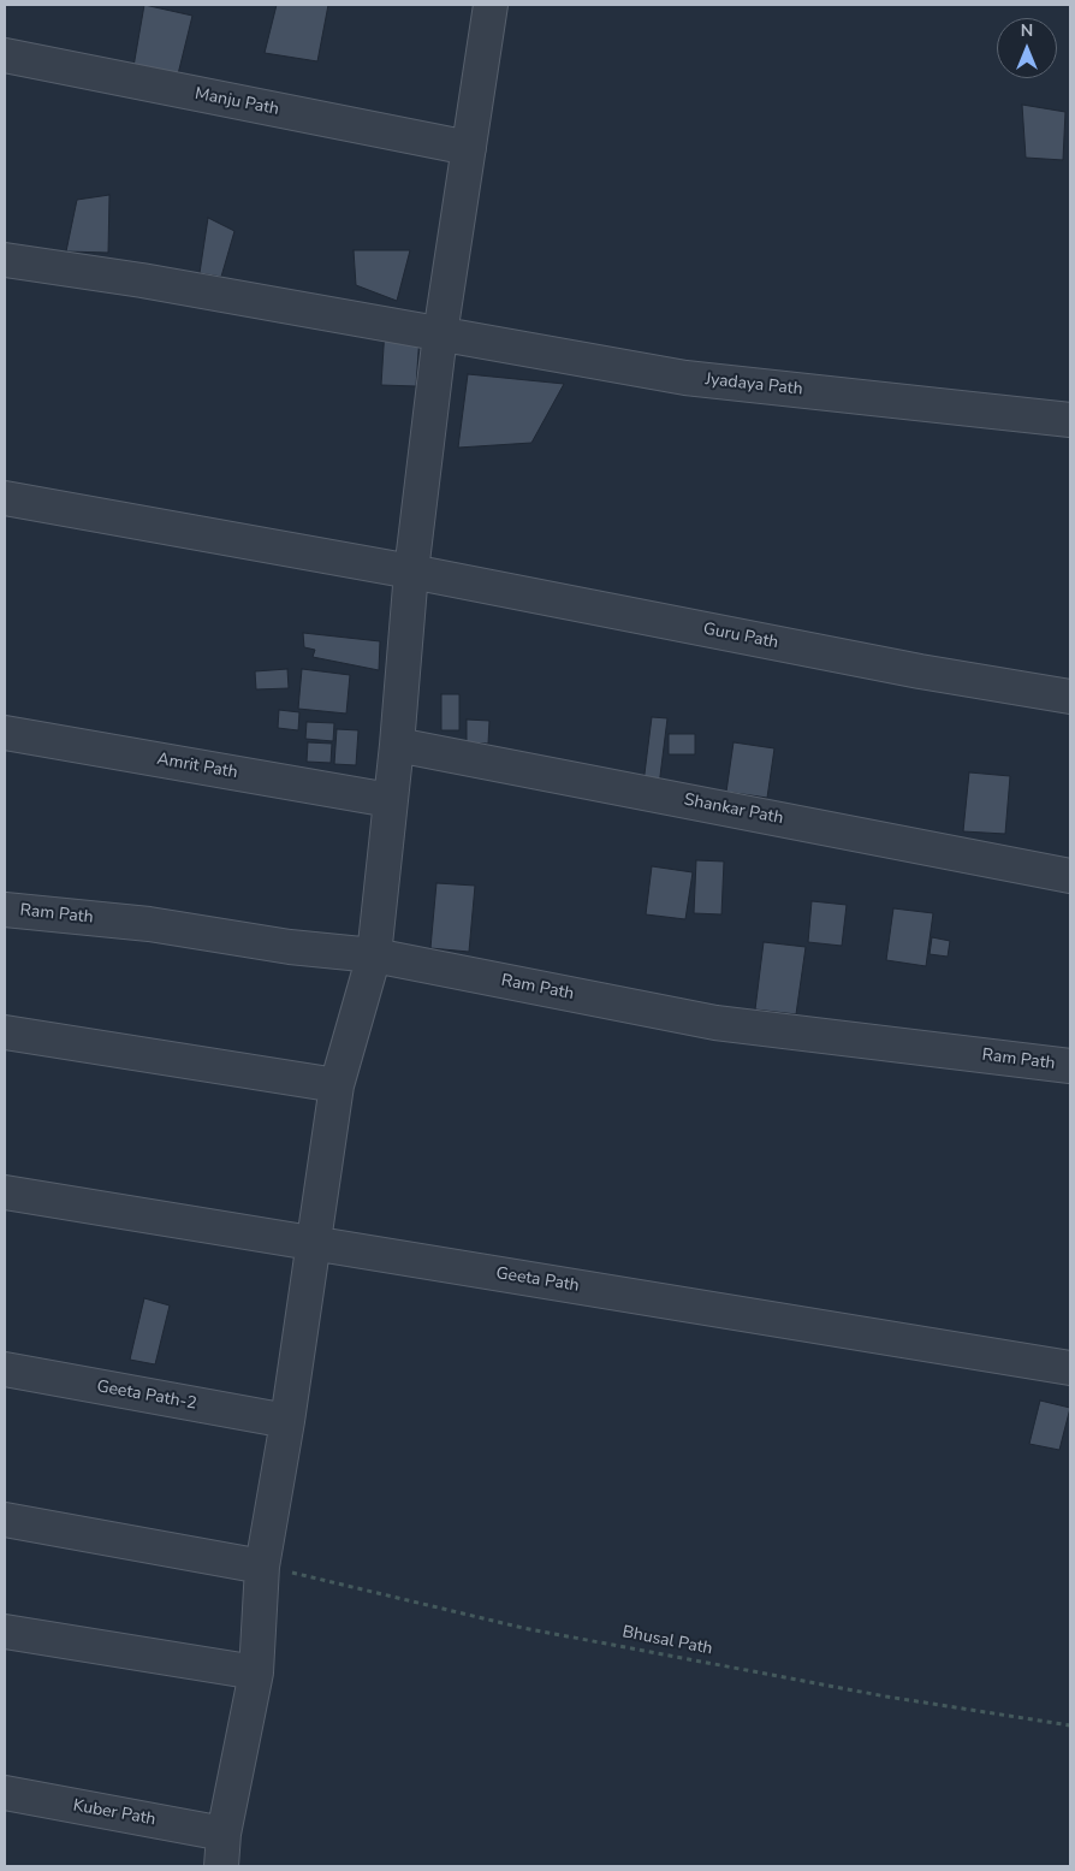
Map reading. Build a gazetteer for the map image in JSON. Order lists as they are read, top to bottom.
{
  "streets": {
    "street": [
      "Manju Path",
      "Jyadaya Path",
      "Guru Path",
      "Amrit Path",
      "Shankar Path",
      "Ram Path",
      "Geeta Path",
      "Geeta Path-2",
      "Kuber Path"
    ],
    "path": ["Bhusal Path"]
  },
  "north": "top"
}
